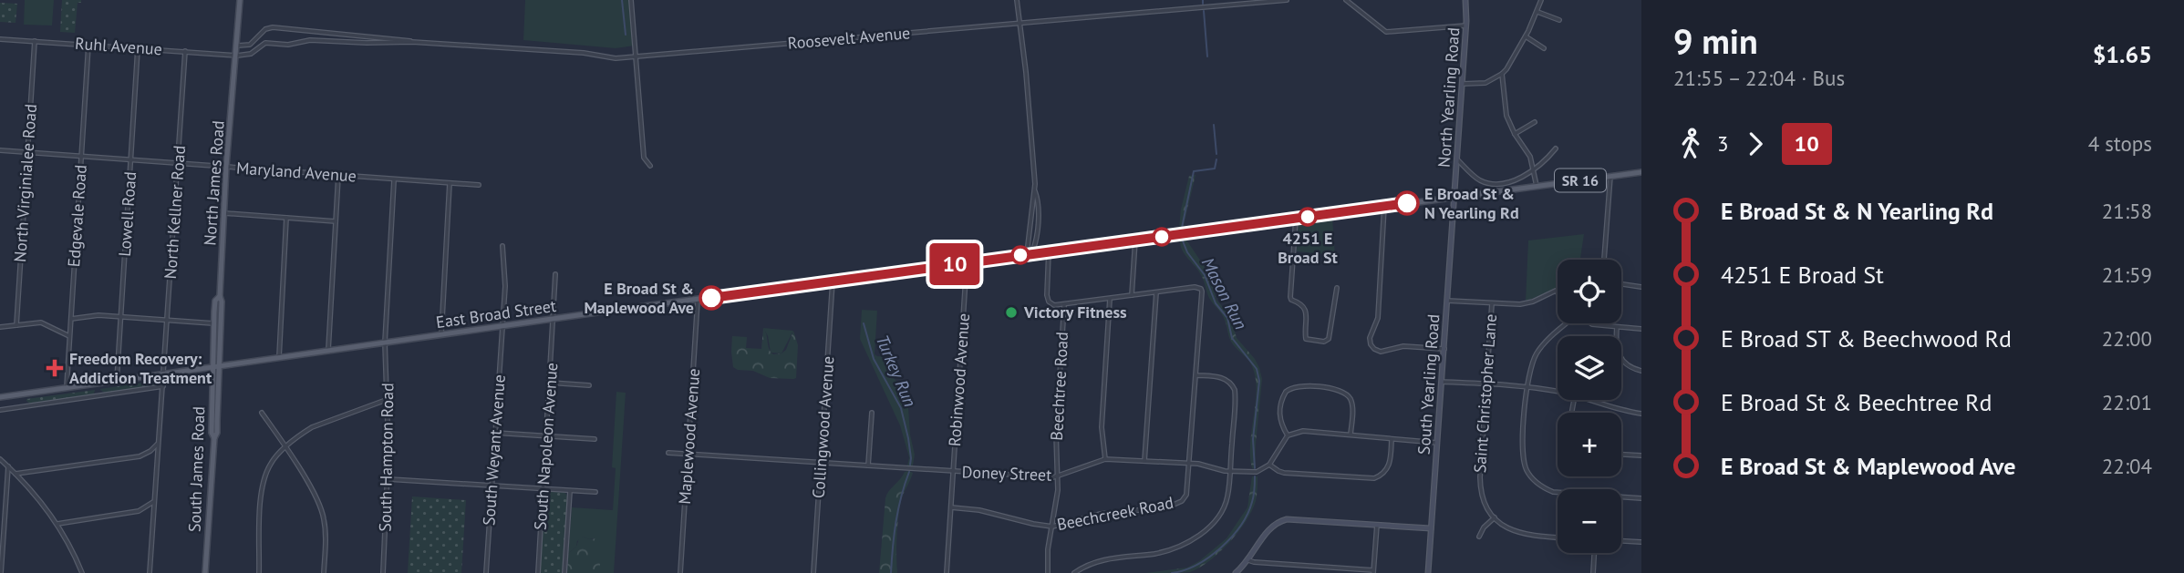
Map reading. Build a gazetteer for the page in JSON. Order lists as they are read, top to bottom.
{
  "streets": {
    "main road": [
      "SR 16",
      "North James Road",
      "East Broad Street",
      "South James Road"
    ],
    "street": [
      "Roosevelt Avenue",
      "Ruhl Avenue",
      "North Yearling Road",
      "Maryland Avenue",
      "North Virginialee Road",
      "North Kellner Road",
      "Lowell Road",
      "Edgevale Road",
      "Robinwood Avenue",
      "South Yearling Road",
      "Beechtree Road",
      "Saint Christopher Lane",
      "Collingwood Avenue",
      "Maplewood Avenue",
      "South Napoleon Avenue",
      "South Weyant Avenue",
      "South Hampton Road",
      "Doney Street",
      "Beechcreek Road"
    ]
  },
  "crossings": [
    ["Roosevelt Avenue", "Ruhl Avenue"],
    ["Roosevelt Avenue", "North James Road"],
    ["Ruhl Avenue", "North Virginialee Road"],
    ["Ruhl Avenue", "North James Road"],
    ["Ruhl Avenue", "North Kellner Road"],
    ["Ruhl Avenue", "Lowell Road"],
    ["Ruhl Avenue", "Edgevale Road"],
    ["North Yearling Road", "East Broad Street"],
    ["North Yearling Road", "South Yearling Road"],
    ["Maryland Avenue", "North Virginialee Road"],
    ["Maryland Avenue", "North James Road"],
    ["Maryland Avenue", "North Kellner Road"],
    ["Maryland Avenue", "Lowell Road"],
    ["Maryland Avenue", "Edgevale Road"],
    ["Maryland Avenue", "South Hampton Road"],
    ["North James Road", "East Broad Street"],
    ["North James Road", "South James Road"],
    ["North Kellner Road", "East Broad Street"],
    ["Lowell Road", "East Broad Street"],
    ["Edgevale Road", "East Broad Street"],
    ["East Broad Street", "Robinwood Avenue"],
    ["East Broad Street", "South Yearling Road"],
    ["East Broad Street", "Collingwood Avenue"],
    ["East Broad Street", "Maplewood Avenue"],
    ["East Broad Street", "South Napoleon Avenue"],
    ["East Broad Street", "South Weyant Avenue"],
    ["East Broad Street", "South Hampton Road"],
    ["East Broad Street", "South James Road"],
    ["Robinwood Avenue", "Doney Street"],
    ["Robinwood Avenue", "Beechcreek Road"],
    ["Beechtree Road", "Doney Street"],
    ["Beechtree Road", "Beechcreek Road"],
    ["Collingwood Avenue", "Doney Street"],
    ["Maplewood Avenue", "Doney Street"],
    ["Doney Street", "Beechcreek Road"]
  ],
  "water": ["Mason Run", "Turkey Run"],
  "places": {
    "other": [
      "E Broad St & N Yearling Rd",
      "4251 E Broad St",
      "E Broad St & Maplewood Ave",
      "Victory Fitness"
    ],
    "health": ["Freedom Recovery: Addiction Treatment"]
  },
  "lines": ["bus line 10"],
  "page": {
    "on_map": "10",
    "heading": ["9 min", "21:55 – 22:04 · Bus", "$1.65"],
    "legs": ["3", "10", "4 stops"],
    "list": [
      {
        "name": "E Broad St & N Yearling Rd",
        "value": "21:58"
      },
      {
        "name": "4251 E Broad St",
        "value": "21:59"
      },
      {
        "name": "E Broad ST & Beechwood Rd",
        "value": "22:00"
      },
      {
        "name": "E Broad St & Beechtree Rd",
        "value": "22:01"
      },
      {
        "name": "E Broad St & Maplewood Ave",
        "value": "22:04"
      }
    ],
    "map_buttons": ["+", "−"]
  }
}
